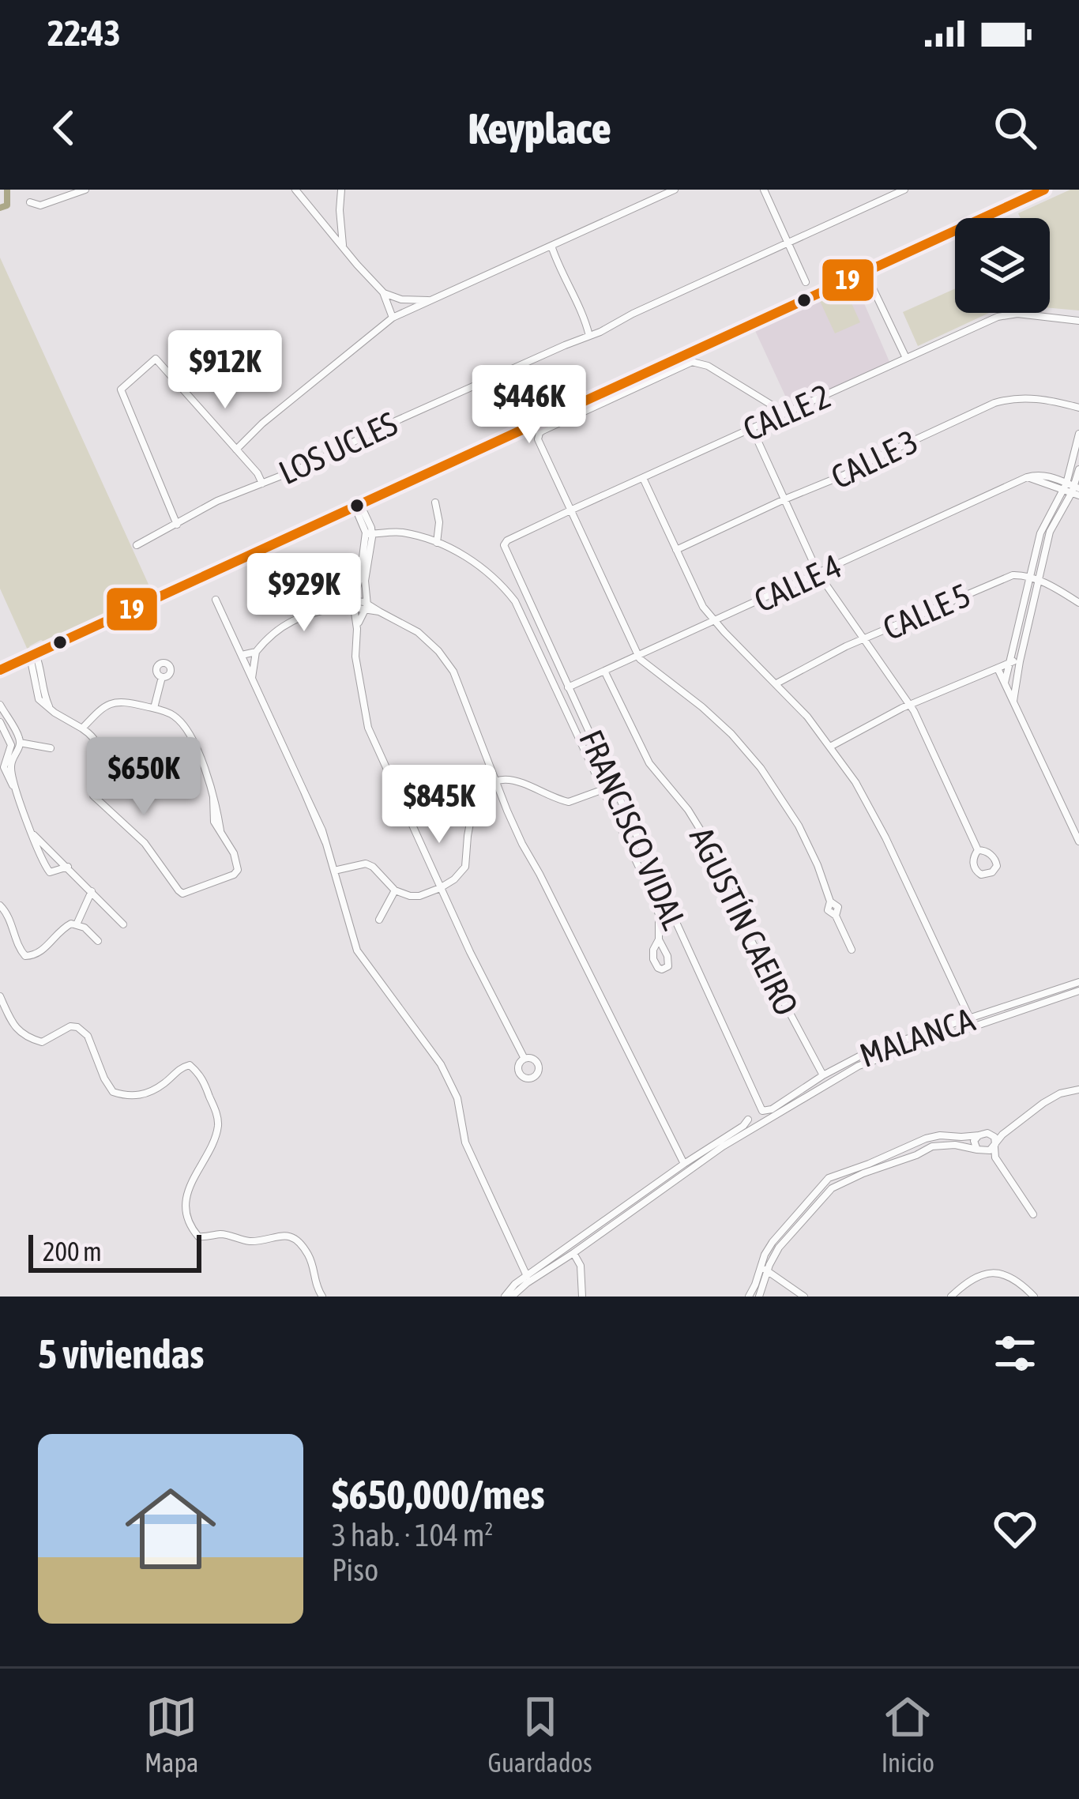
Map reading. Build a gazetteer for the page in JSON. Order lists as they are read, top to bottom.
{
  "streets": {
    "street": [
      "CALLE 2",
      "LOS UCLES",
      "CALLE 3",
      "CALLE 4",
      "CALLE 5",
      "FRANCISCO VIDAL",
      "AGUSTÍN CAEIRO",
      "MALANCA"
    ]
  },
  "crossings": [
    ["CALLE 2", "FRANCISCO VIDAL"],
    ["CALLE 4", "FRANCISCO VIDAL"],
    ["CALLE 4", "AGUSTÍN CAEIRO"],
    ["FRANCISCO VIDAL", "MALANCA"],
    ["AGUSTÍN CAEIRO", "MALANCA"]
  ],
  "lines": ["transit line 19"],
  "scale_bar": "200 m",
  "page": {
    "status": "22:43",
    "header": "Keyplace",
    "price": [
      "$912K",
      "$446K",
      "$929K",
      "$650K",
      "$845K"
    ],
    "scale": "200 m",
    "heading": "5 viviendas",
    "list": [
      {
        "name": "$650,000/mes",
        "note": "3 hab. · 104 m² · Piso"
      }
    ],
    "tabs": ["Mapa", "Guardados", "Inicio"]
  }
}
